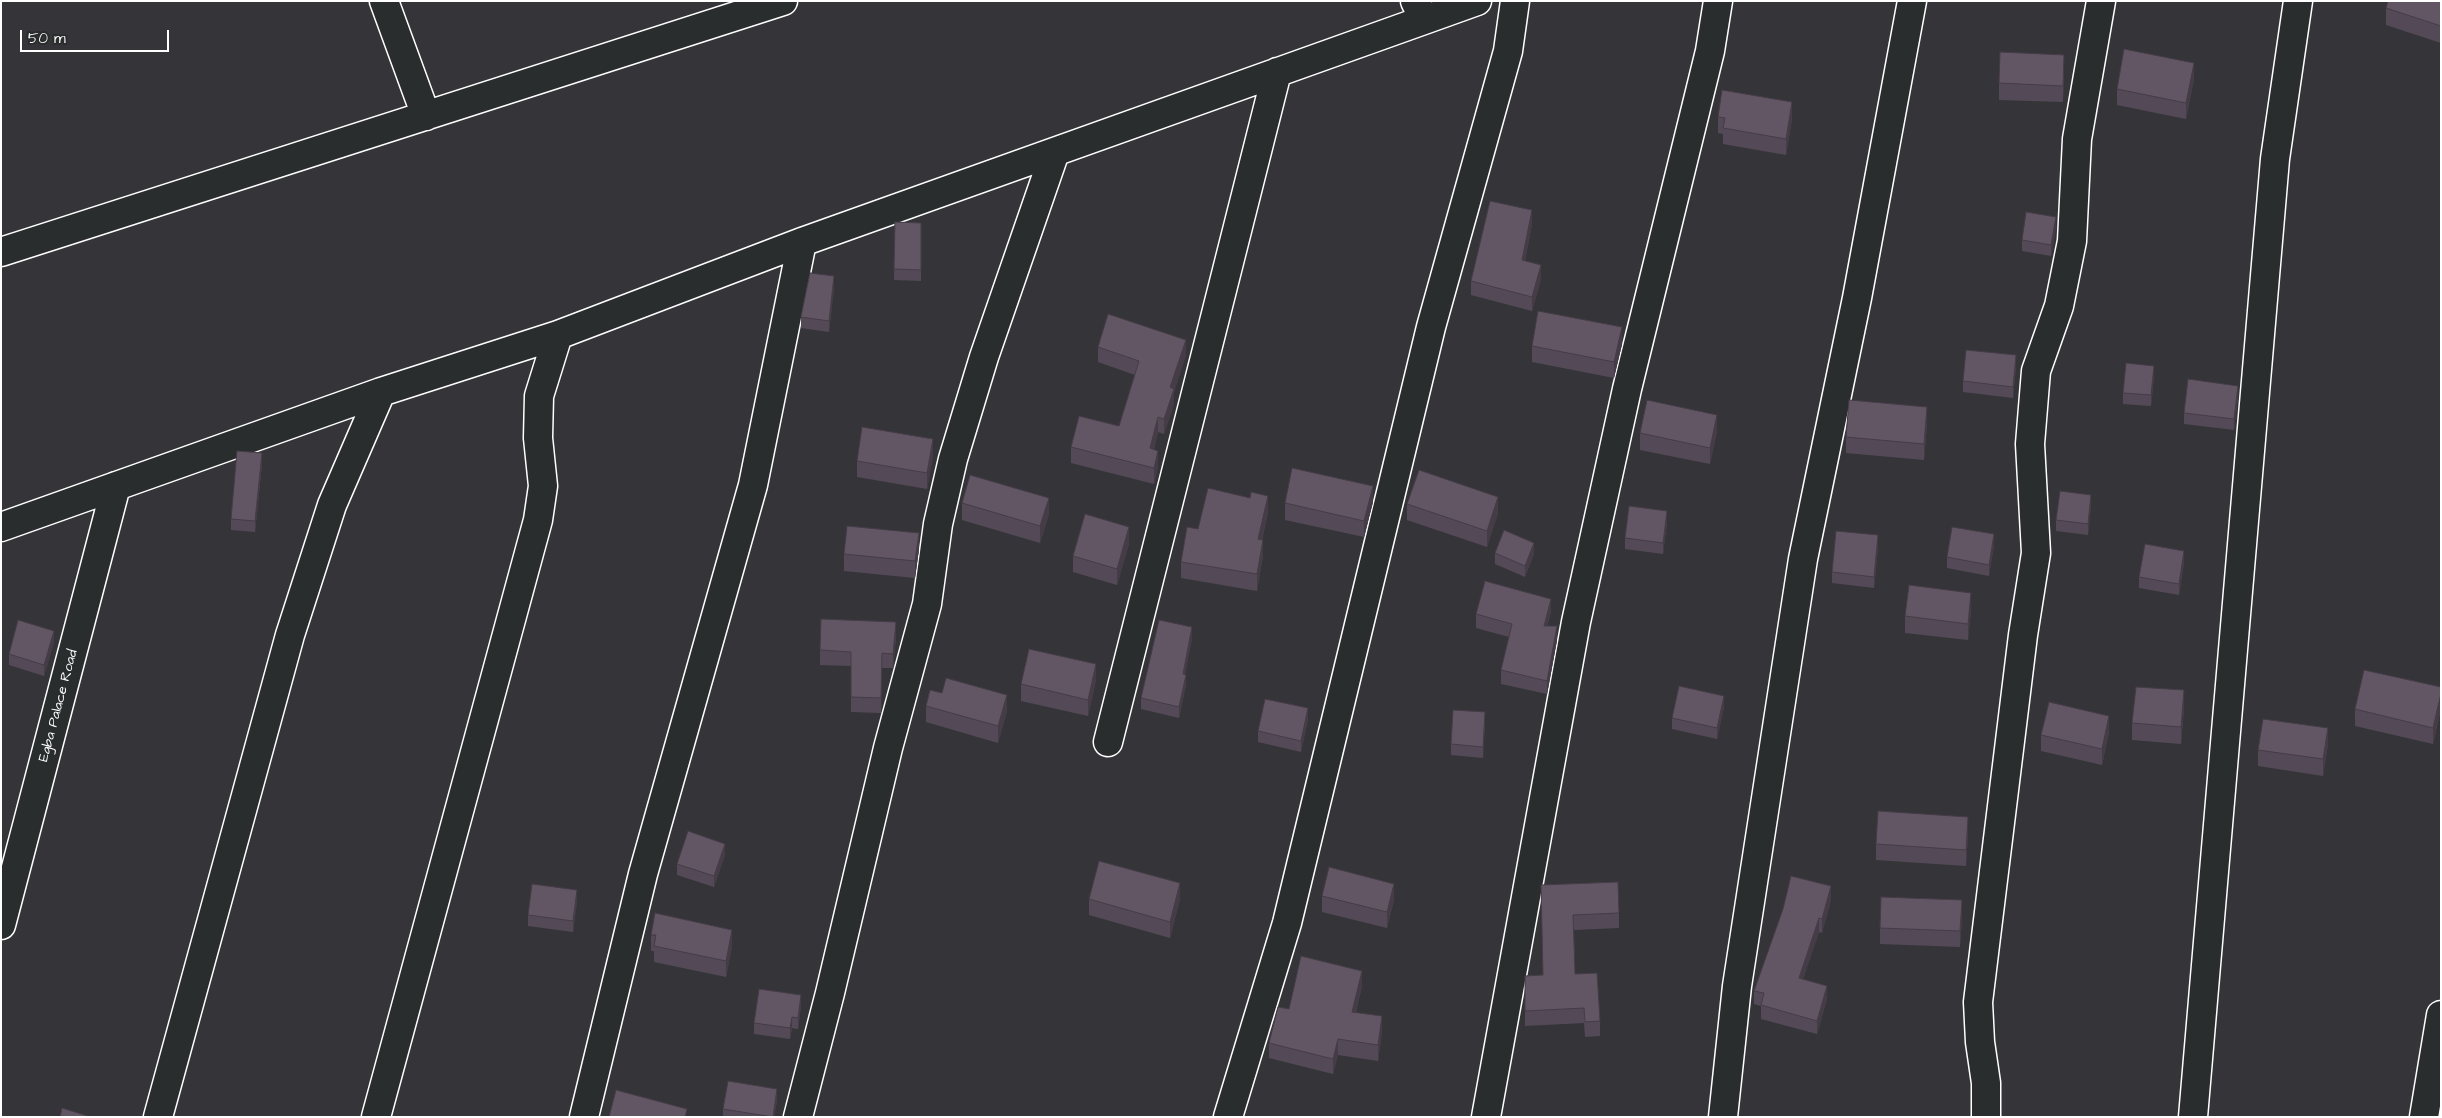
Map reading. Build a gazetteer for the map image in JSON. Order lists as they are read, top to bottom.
{
  "streets": {
    "street": ["Egba Palace Road"]
  },
  "scale_bar": "50 m"
}
